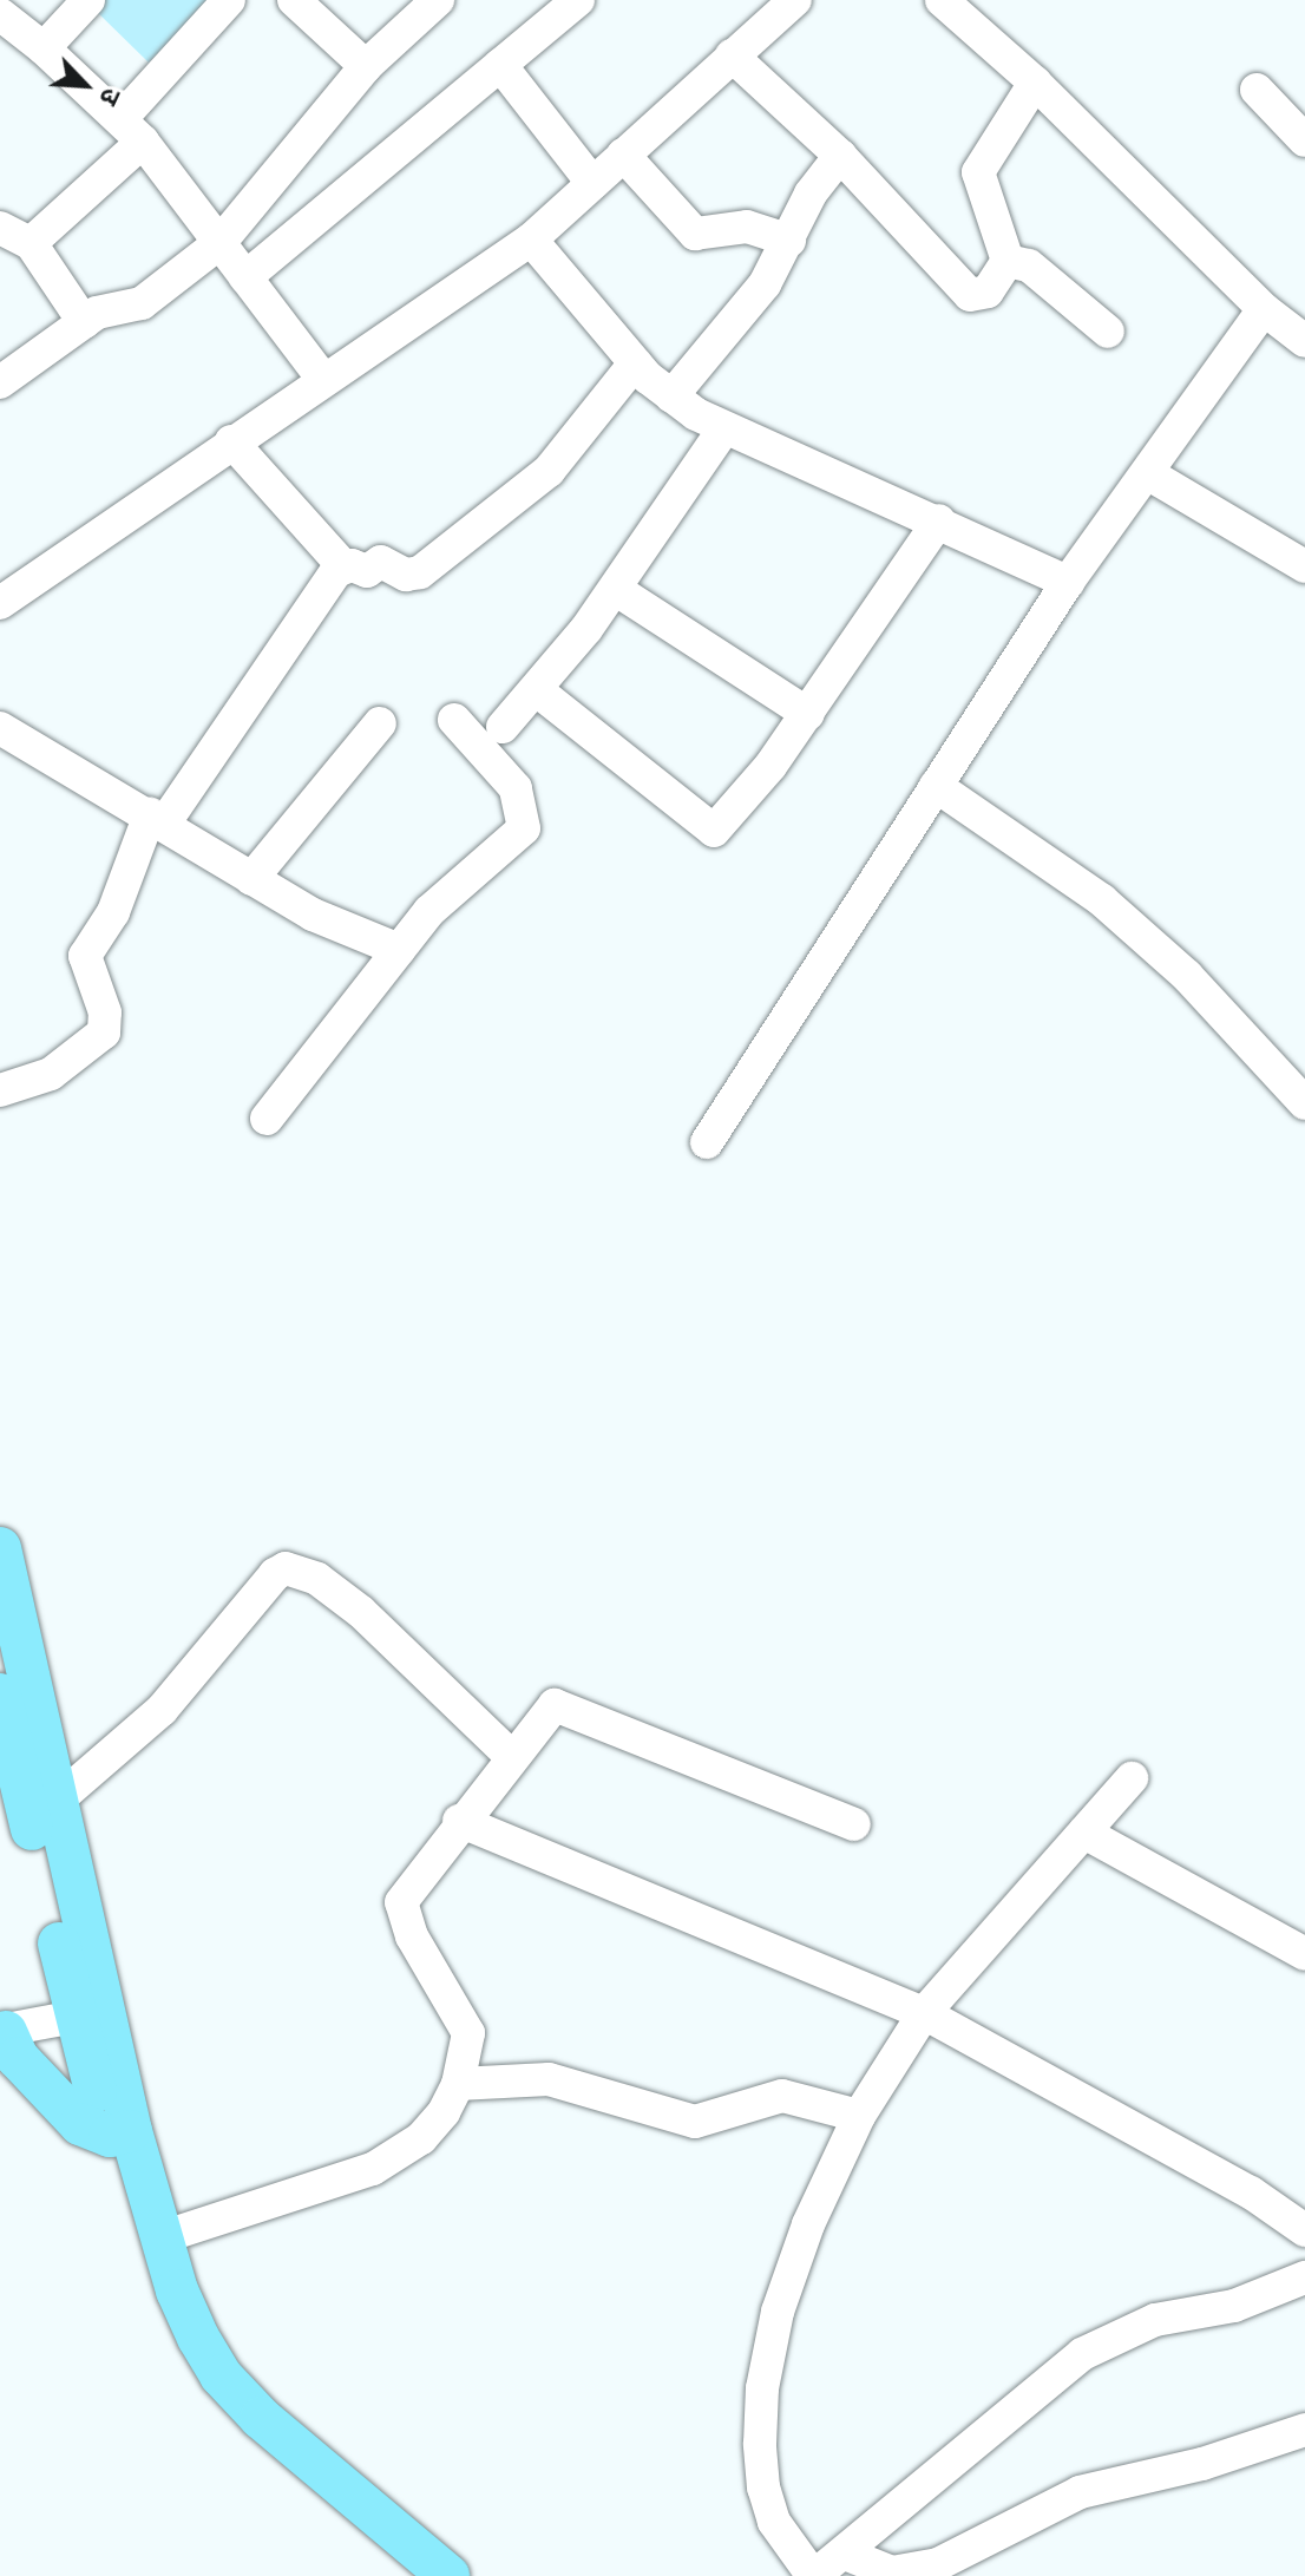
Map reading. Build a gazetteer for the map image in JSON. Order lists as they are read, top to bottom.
{
  "north": "bottom right"
}
